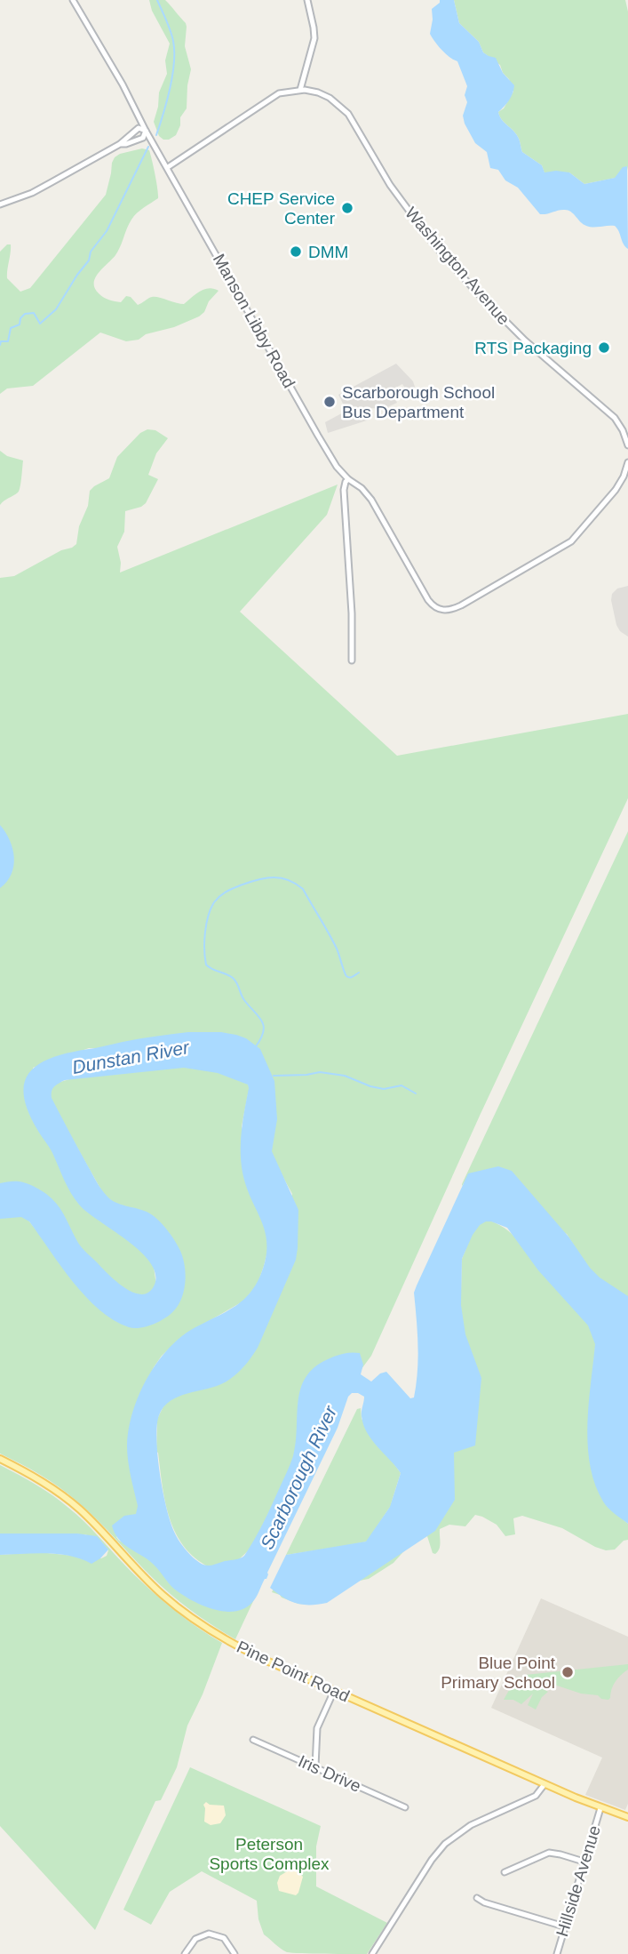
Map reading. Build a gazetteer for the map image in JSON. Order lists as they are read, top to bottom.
{
  "streets": {
    "main road": ["Pine Point Road"],
    "street": [
      "Washington Avenue",
      "Manson Libby Road",
      "Iris Drive",
      "Hillside Avenue"
    ]
  },
  "crossings": [
    ["Pine Point Road", "Hillside Avenue"]
  ],
  "water": ["Dunstan River", "Scarborough River"],
  "parks": ["Peterson Sports Complex"],
  "places": [
    "CHEP Service Center",
    "DMM",
    "RTS Packaging",
    "Scarborough School Bus Department",
    "Blue Point Primary School"
  ]
}
